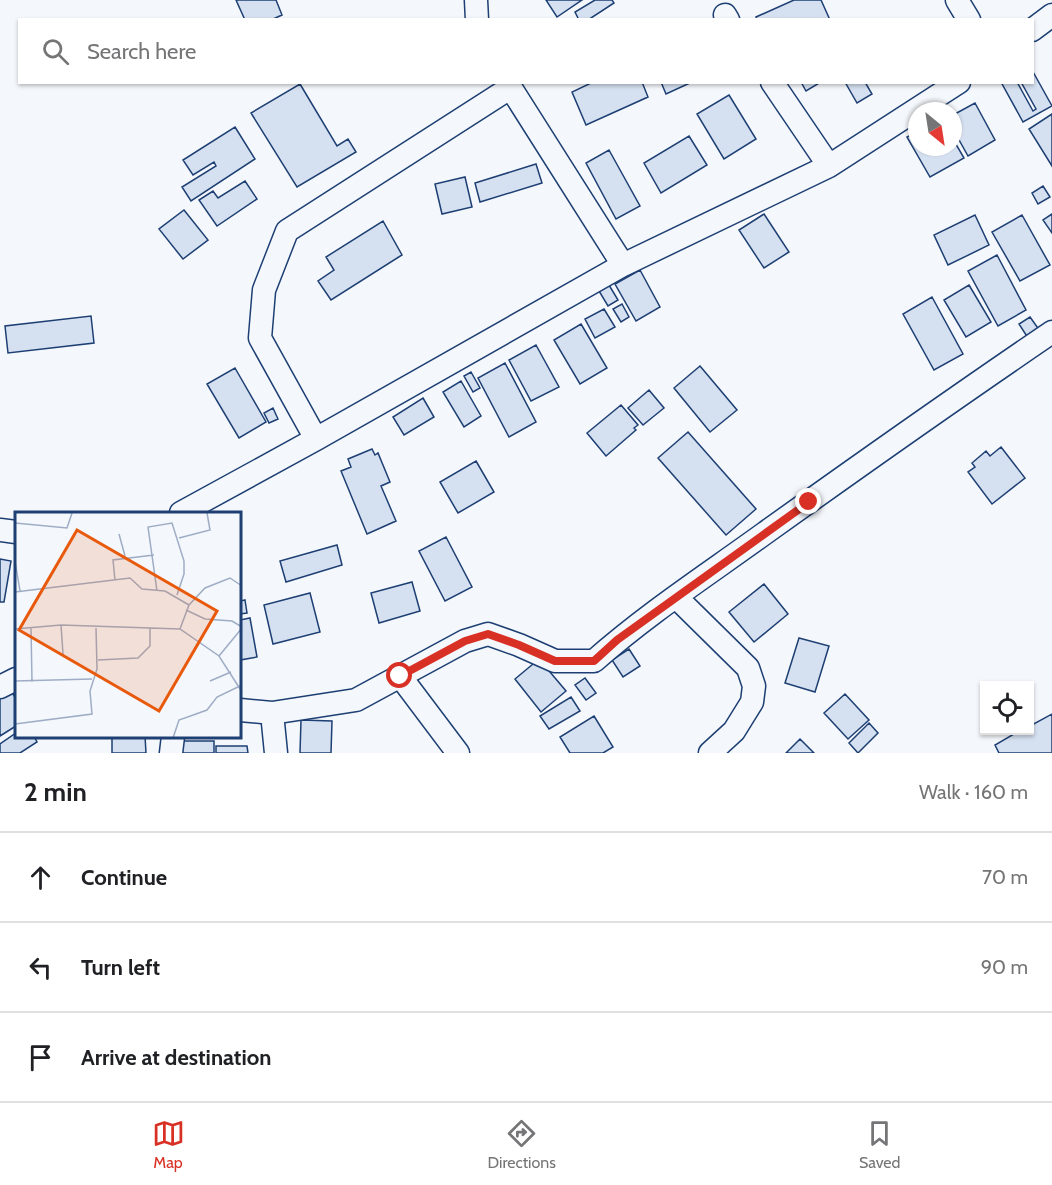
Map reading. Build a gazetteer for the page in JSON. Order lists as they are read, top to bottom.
{
  "north": "bottom right",
  "page": {
    "search": "Search here",
    "heading": ["2 min", "Walk · 160 m"],
    "list": [
      ["Continue", "70 m"],
      ["Turn left", "90 m"],
      "Arrive at destination"
    ],
    "nav": ["Map", "Directions", "Saved"]
  }
}
